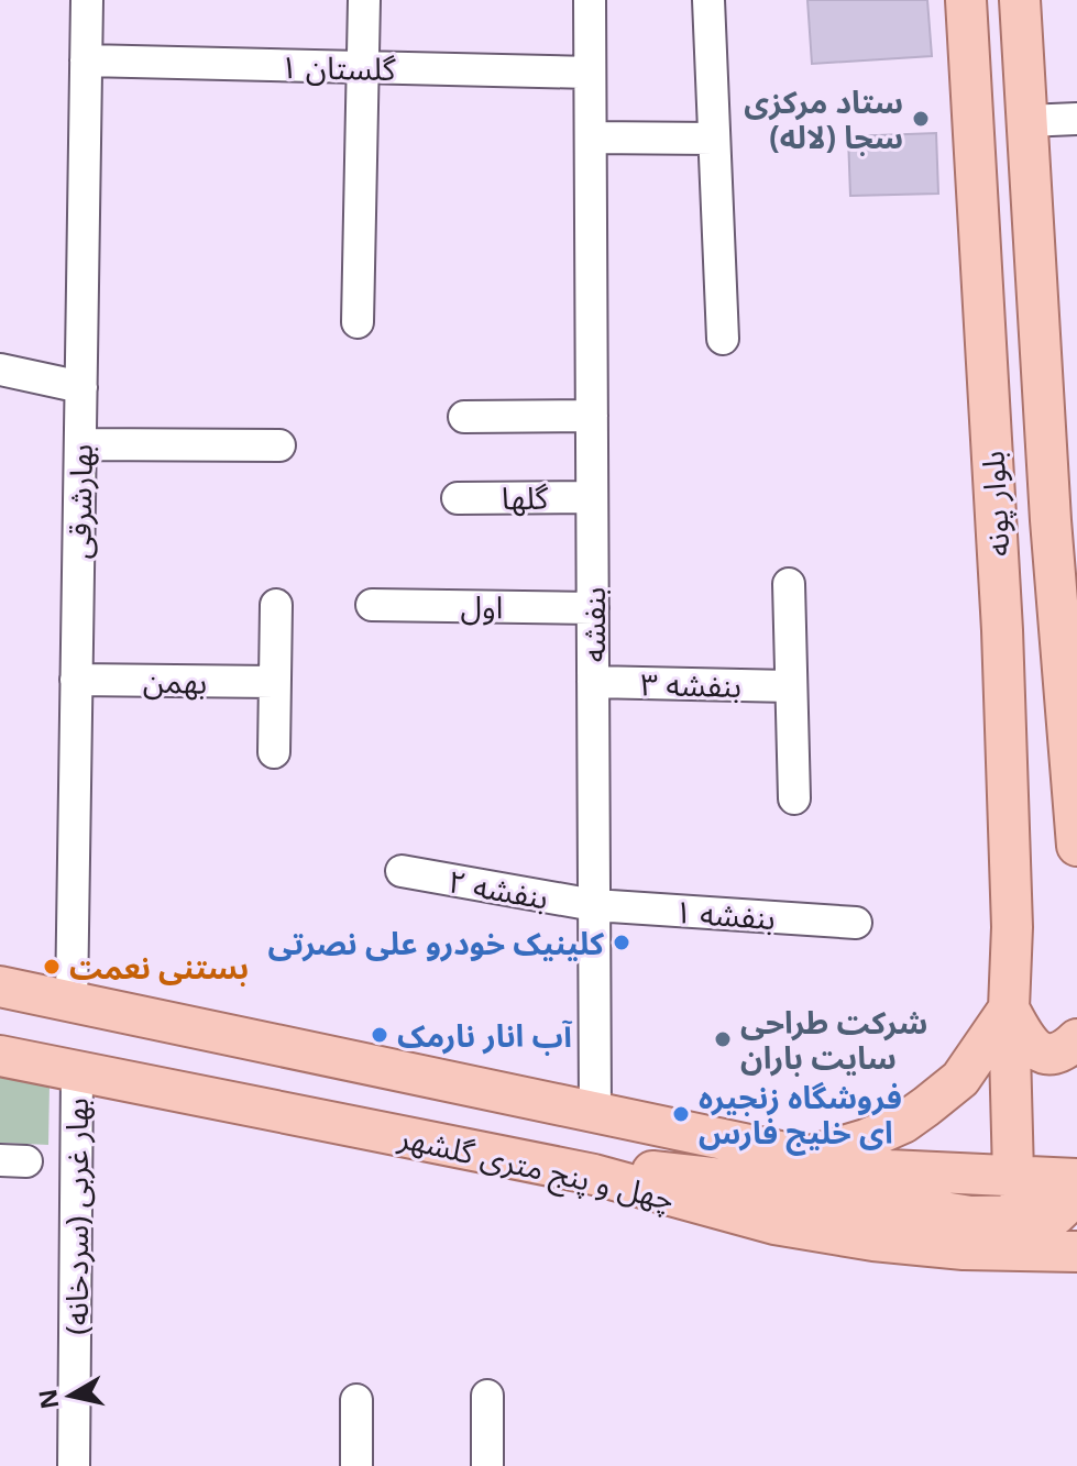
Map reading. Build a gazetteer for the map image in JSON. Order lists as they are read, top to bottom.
{
  "streets": {
    "main road": ["بلوار پونه", "چهل و پنج متری گلشهر"],
    "street": [
      "گلستان ۱",
      "گلها",
      "بهارشرقی",
      "اول",
      "بنفشه",
      "بهمن",
      "بنفشه ۳",
      "بنفشه ۲",
      "بنفشه ۱",
      "بهار غربی (سردخانه)"
    ]
  },
  "crossings": [
    ["گلستان ۱", "بهارشرقی"],
    ["گلستان ۱", "بنفشه"],
    ["گلها", "بنفشه"],
    ["بهارشرقی", "بهمن"],
    ["بهارشرقی", "چهل و پنج متری گلشهر"],
    ["بلوار پونه", "چهل و پنج متری گلشهر"],
    ["اول", "بنفشه"],
    ["بنفشه", "بنفشه ۳"],
    ["بنفشه", "بنفشه ۲"],
    ["بنفشه", "بنفشه ۱"],
    ["بنفشه", "چهل و پنج متری گلشهر"],
    ["بنفشه ۲", "بنفشه ۱"],
    ["چهل و پنج متری گلشهر", "بهار غربی (سردخانه)"]
  ],
  "places": [
    "ستاد مرکزی سجا (لاله)",
    "کلینیک خودرو علی نصرتی",
    "بستنی نعمت",
    "آب انار نارمک",
    "شرکت طراحی سایت باران",
    "فروشگاه زنجیره ای خلیج فارس"
  ],
  "north": "left"
}
